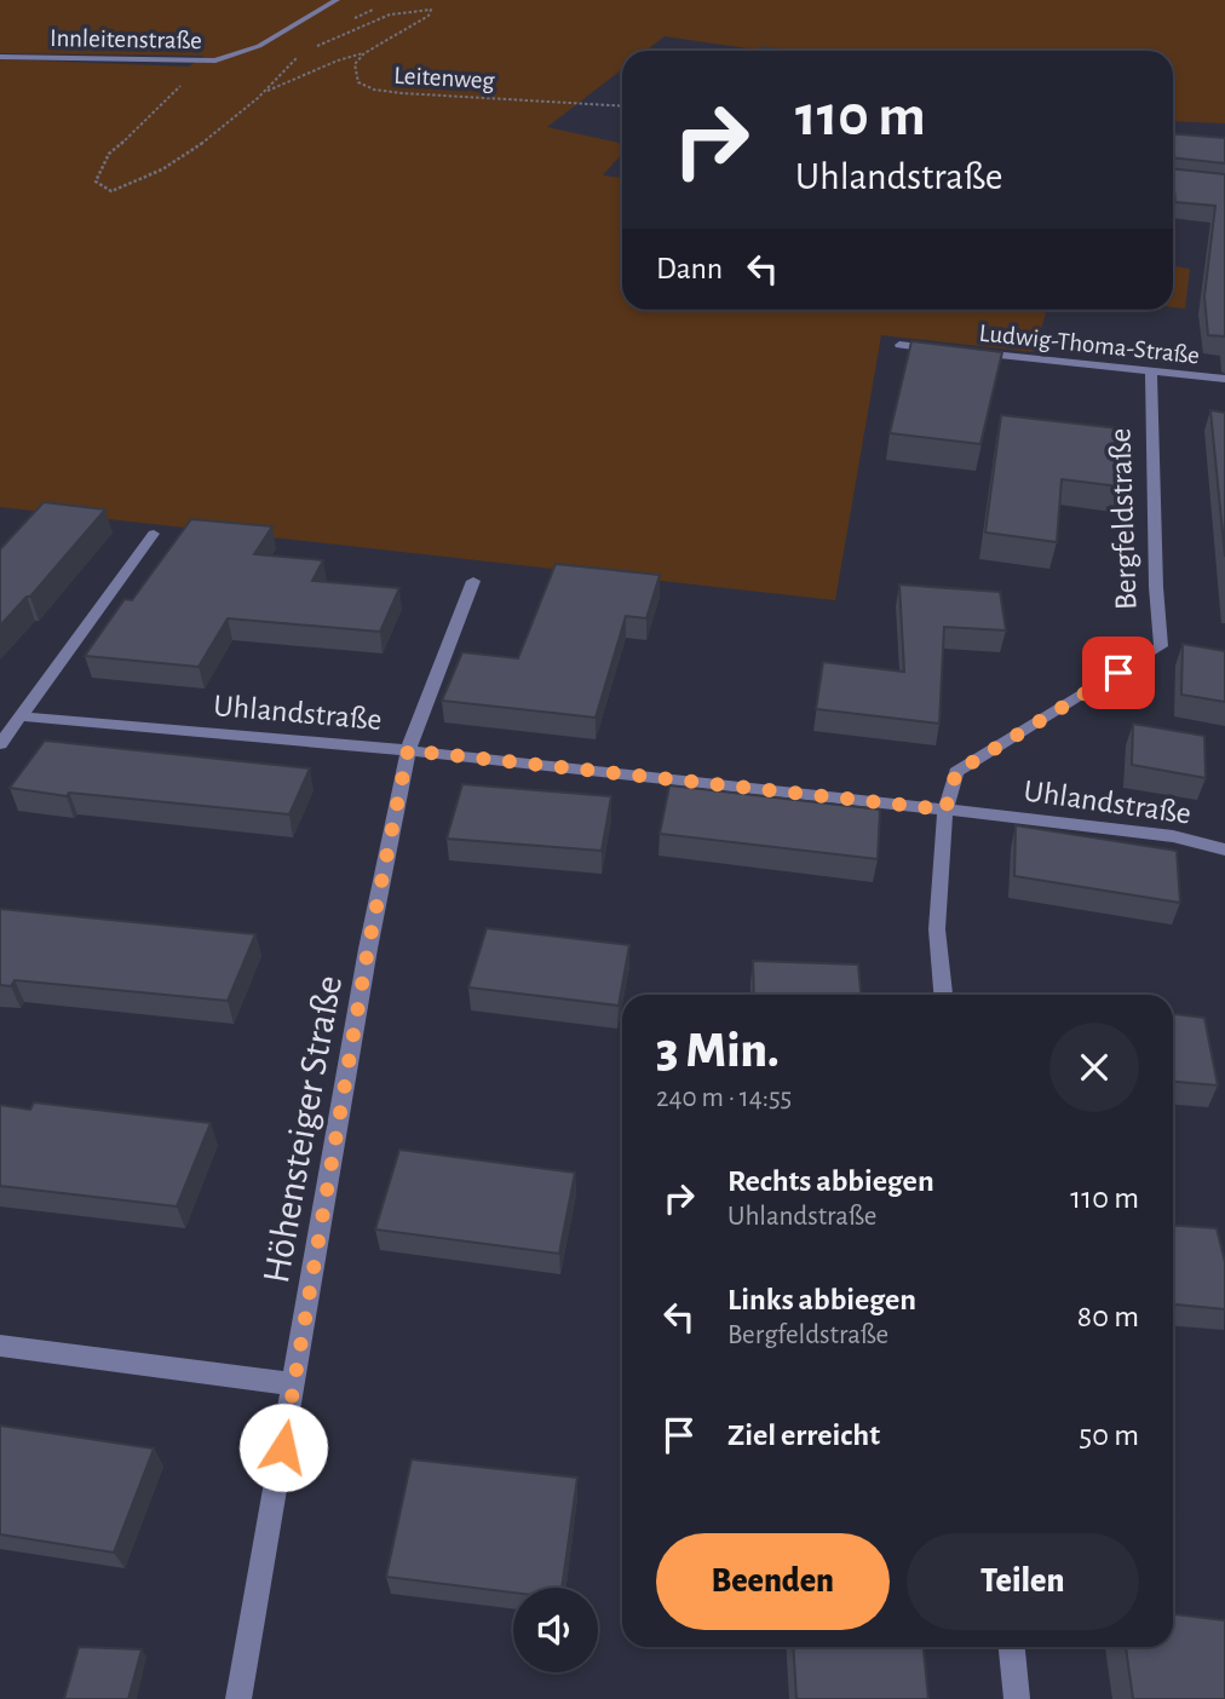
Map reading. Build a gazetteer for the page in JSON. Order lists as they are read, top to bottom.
{
  "streets": {
    "street": [
      "Innleitenstraße",
      "Ludwig-Thoma-Straße",
      "Bergfeldstraße",
      "Uhlandstraße",
      "Höhensteiger Straße"
    ],
    "path": ["Leitenweg"]
  },
  "crossings": [
    ["Ludwig-Thoma-Straße", "Bergfeldstraße"],
    ["Bergfeldstraße", "Uhlandstraße"],
    ["Uhlandstraße", "Höhensteiger Straße"]
  ],
  "page": {
    "turn": ["110 m", "Uhlandstraße"],
    "then": "Dann",
    "heading": ["3 Min.", "240 m · 14:55"],
    "list": [
      {
        "name": "Rechts abbiegen",
        "note": "Uhlandstraße",
        "value": "110 m"
      },
      {
        "name": "Links abbiegen",
        "note": "Bergfeldstraße",
        "value": "80 m"
      },
      {
        "name": "Ziel erreicht",
        "value": "50 m"
      }
    ],
    "buttons": ["Beenden", "Teilen"]
  }
}
